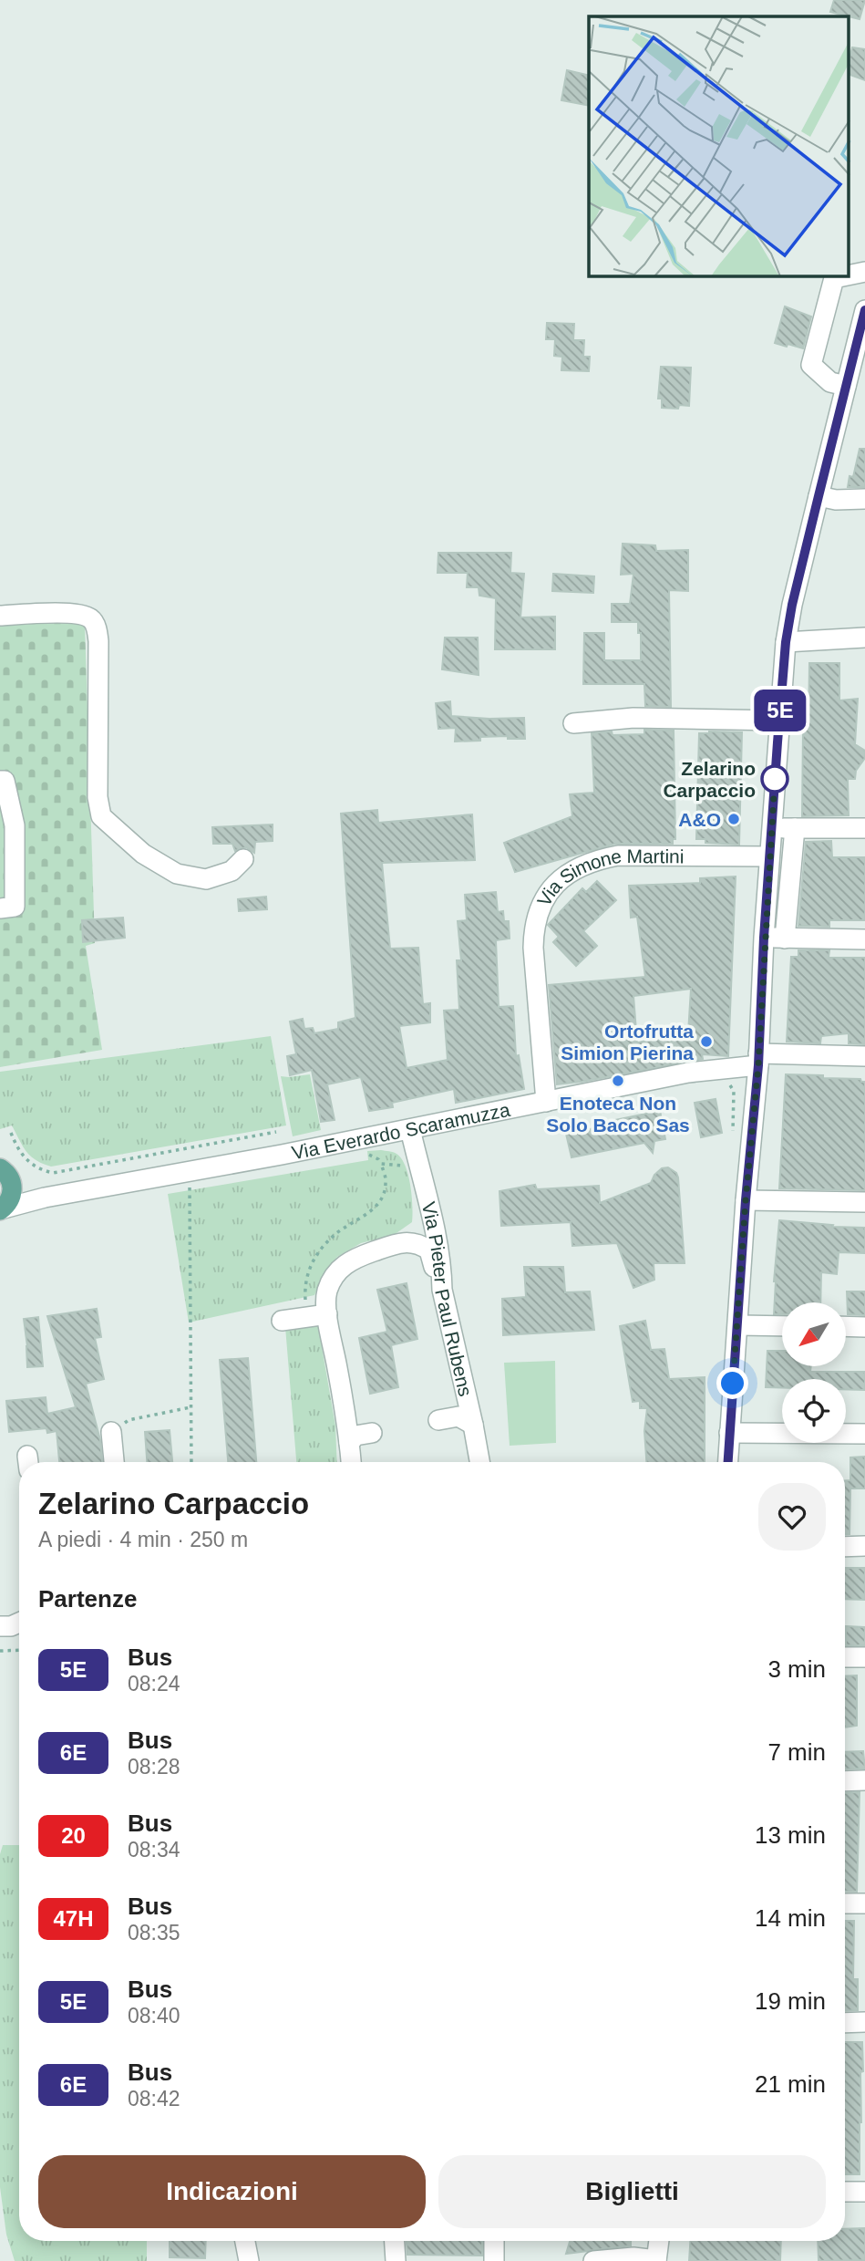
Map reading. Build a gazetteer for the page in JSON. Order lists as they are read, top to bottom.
{
  "streets": {
    "street": ["Via Simone Martini", "Via Everardo Scaramuzza", "Via Pieter Paul Rubens"]
  },
  "crossings": [
    ["Via Simone Martini", "Via Everardo Scaramuzza"],
    ["Via Everardo Scaramuzza", "Via Pieter Paul Rubens"]
  ],
  "places": [
    "Zelarino Carpaccio",
    "A&O",
    "Ortofrutta Simion Pierina",
    "Enoteca Non Solo Bacco Sas"
  ],
  "lines": ["bus line 5E"],
  "north": "bottom left",
  "page": {
    "on_map": "5E",
    "heading": [
      ["Zelarino Carpaccio", "A piedi · 4 min · 250 m"],
      "Partenze"
    ],
    "list": [
      {
        "mark": "5E",
        "name": "Bus",
        "note": "08:24",
        "value": "3 min"
      },
      {
        "mark": "6E",
        "name": "Bus",
        "note": "08:28",
        "value": "7 min"
      },
      {
        "mark": "20",
        "name": "Bus",
        "note": "08:34",
        "value": "13 min"
      },
      {
        "mark": "47H",
        "name": "Bus",
        "note": "08:35",
        "value": "14 min"
      },
      {
        "mark": "5E",
        "name": "Bus",
        "note": "08:40",
        "value": "19 min"
      },
      {
        "mark": "6E",
        "name": "Bus",
        "note": "08:42",
        "value": "21 min"
      }
    ],
    "buttons": ["Indicazioni", "Biglietti"]
  }
}
